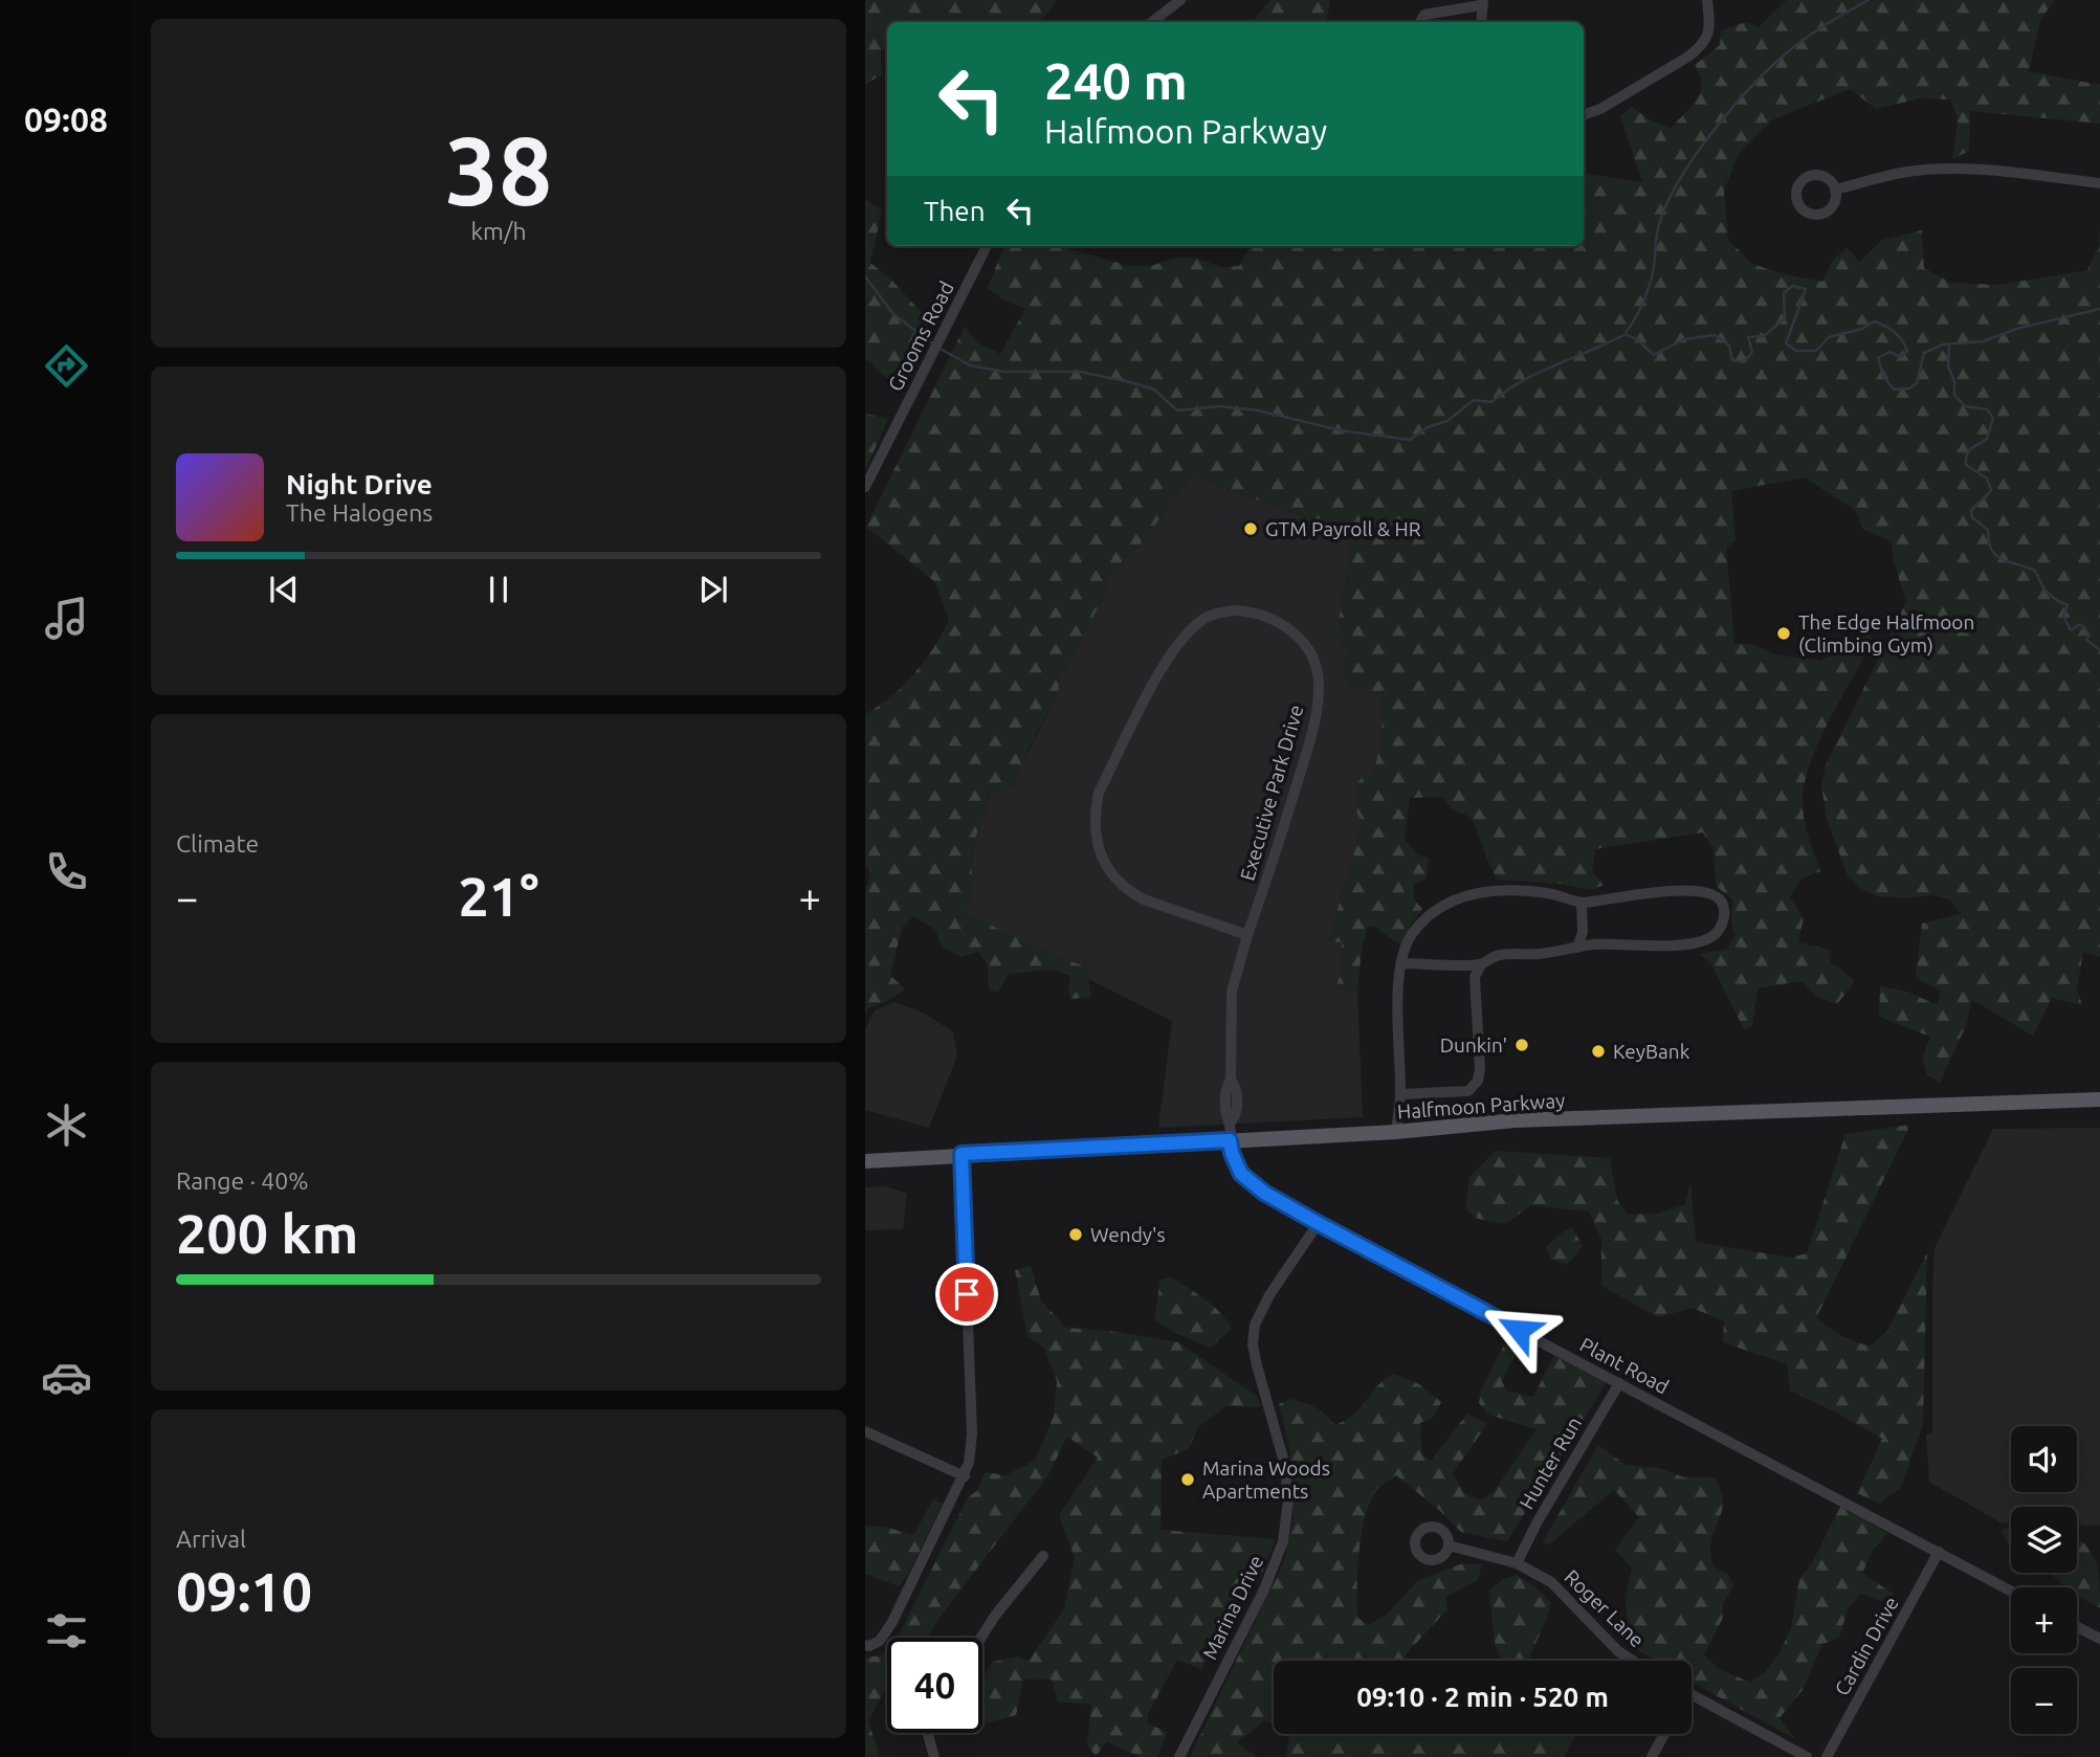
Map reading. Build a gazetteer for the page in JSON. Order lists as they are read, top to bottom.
{
  "streets": {
    "main road": ["Halfmoon Parkway"],
    "street": [
      "Grooms Road",
      "Executive Park Drive",
      "Plant Road",
      "Hunter Run",
      "Marina Drive",
      "Roger Lane",
      "Cardin Drive"
    ]
  },
  "crossings": [
    ["Executive Park Drive", "Halfmoon Parkway"],
    ["Executive Park Drive", "Plant Road"],
    ["Halfmoon Parkway", "Plant Road"],
    ["Plant Road", "Hunter Run"],
    ["Plant Road", "Marina Drive"],
    ["Plant Road", "Cardin Drive"],
    ["Hunter Run", "Roger Lane"]
  ],
  "places": [
    "GTM Payroll & HR",
    "The Edge Halfmoon (Climbing Gym)",
    "Dunkin'",
    "KeyBank",
    "Wendy's",
    "Marina Woods Apartments"
  ],
  "page": {
    "tabs": "09:08",
    "tile": [
      ["38", "km/h"],
      "Climate",
      ["Range · 40%", "200 km"],
      ["Arrival", "09:10"]
    ],
    "turn": ["240 m", "Halfmoon Parkway"],
    "then": "Then",
    "song": ["Night Drive", "The Halogens"],
    "heat": ["−", "21°", "+"],
    "map_buttons": ["+", "−"],
    "limit": "40",
    "trip": "09:10 · 2 min · 520 m"
  }
}
